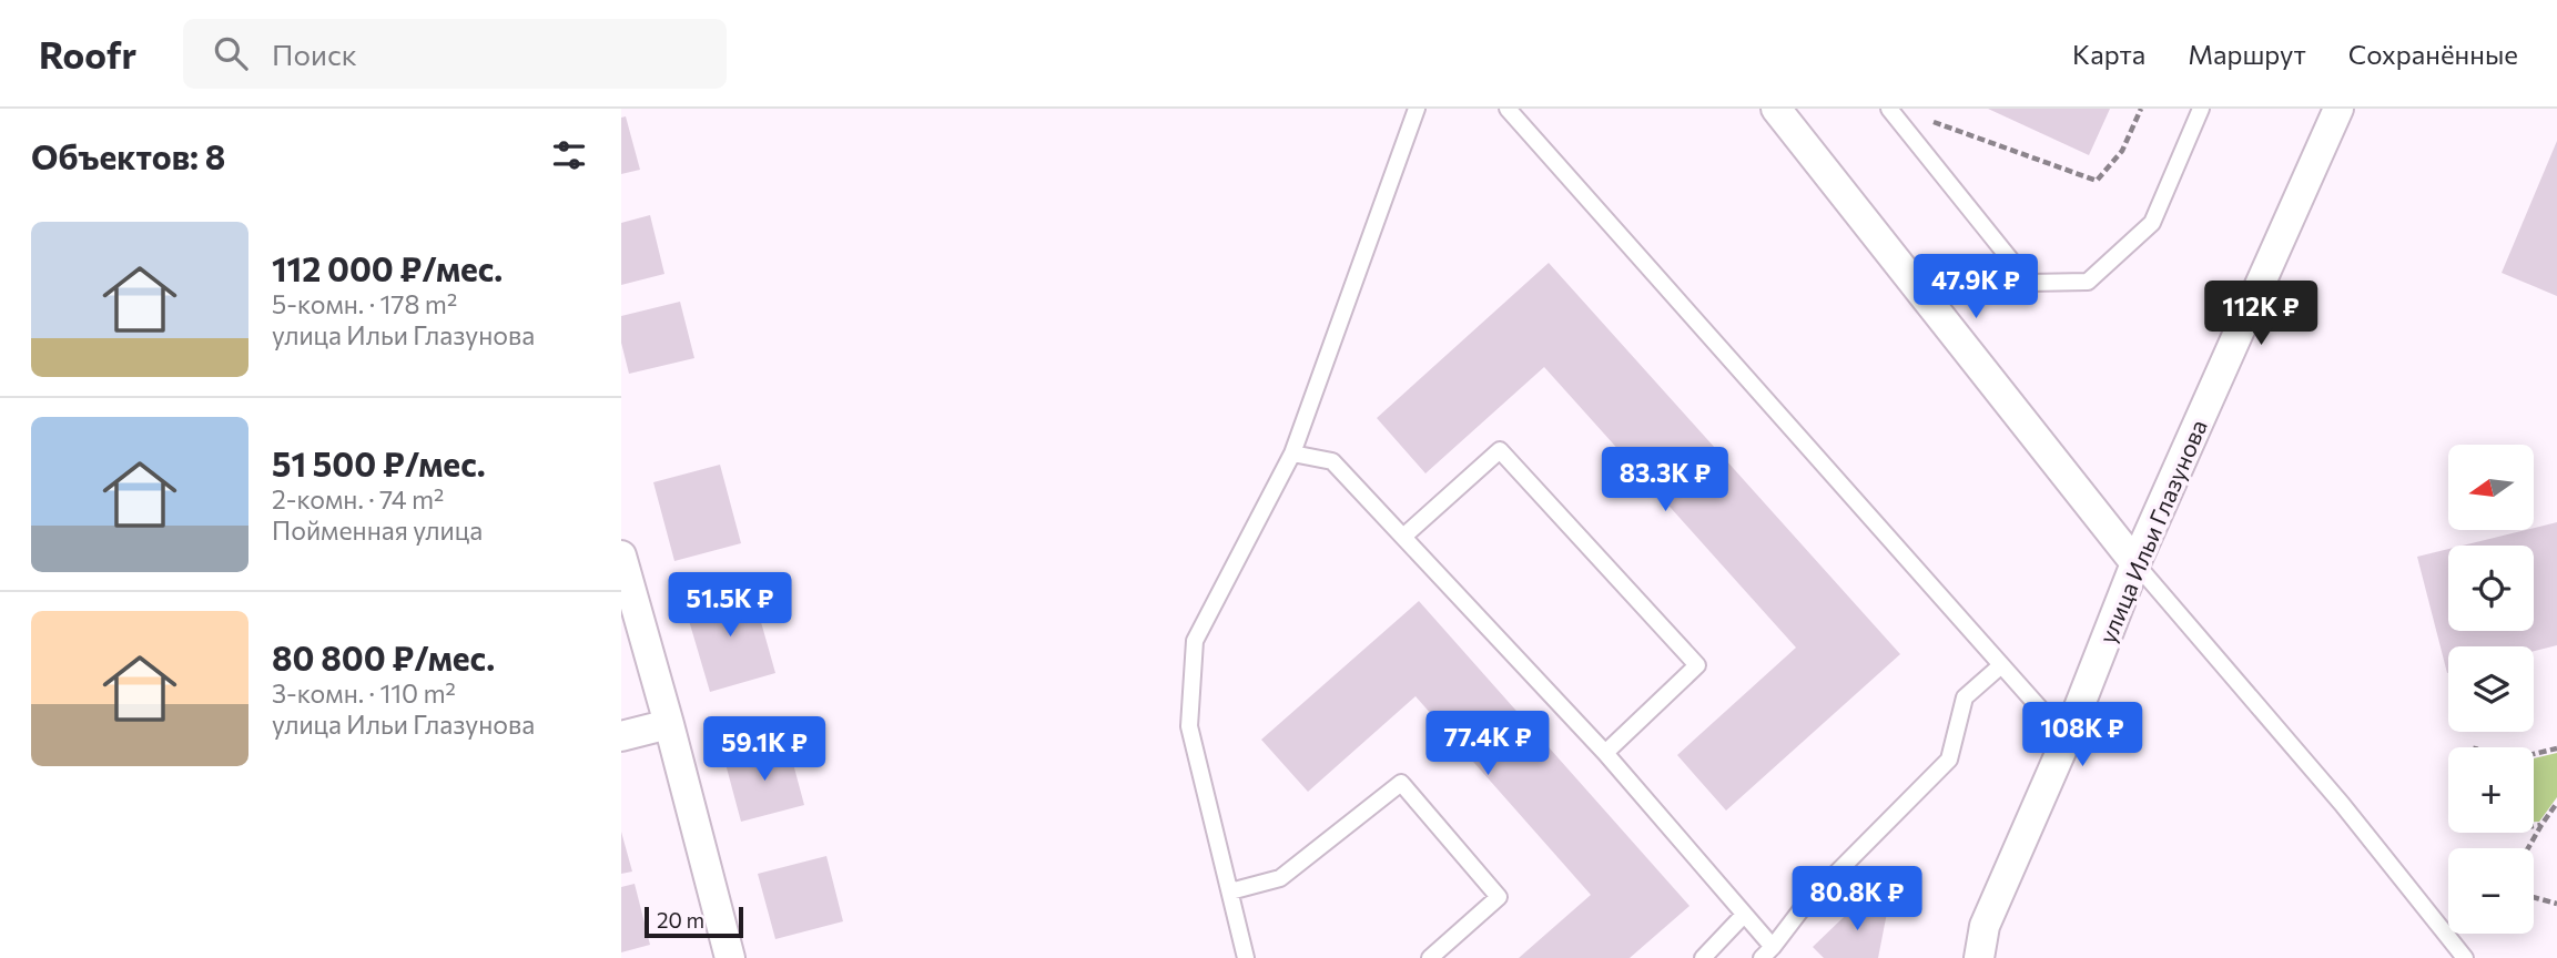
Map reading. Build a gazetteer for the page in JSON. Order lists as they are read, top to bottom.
{
  "streets": {
    "street": ["улица Ильи Глазунова"]
  },
  "scale_bar": "20 m",
  "north": "left",
  "page": {
    "header": "Roofr",
    "search": "Поиск",
    "nav": ["Карта", "Маршрут", "Сохранённые"],
    "heading": "Объектов: 8",
    "list": [
      {
        "name": "112 000 ₽/мес.",
        "note": "5-комн. · 178 m² · улица Ильи Глазунова"
      },
      {
        "name": "51 500 ₽/мес.",
        "note": "2-комн. · 74 m² · Пойменная улица"
      },
      {
        "name": "80 800 ₽/мес.",
        "note": "3-комн. · 110 m² · улица Ильи Глазунова"
      }
    ],
    "price": [
      "47.9K ₽",
      "112K ₽",
      "83.3K ₽",
      "51.5K ₽",
      "108K ₽",
      "77.4K ₽",
      "59.1K ₽",
      "80.8K ₽"
    ],
    "map_buttons": ["+", "−"],
    "scale": "20 m"
  }
}
